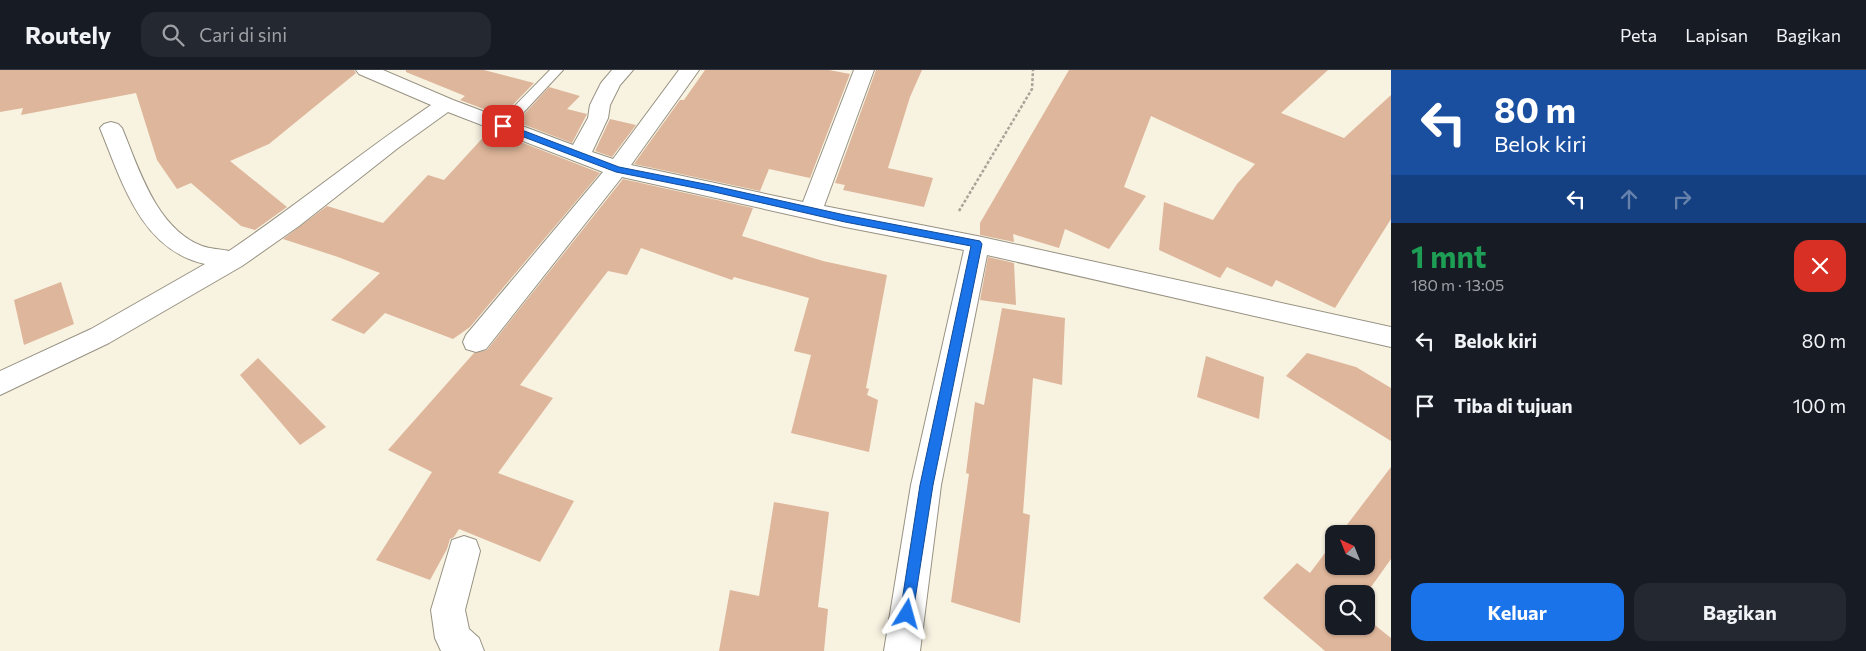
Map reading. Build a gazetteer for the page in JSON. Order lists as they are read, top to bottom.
{
  "north": "top left",
  "page": {
    "header": "Routely",
    "search": "Cari di sini",
    "nav": ["Peta", "Lapisan", "Bagikan"],
    "turn": ["80 m", "Belok kiri"],
    "heading": ["1 mnt", "180 m · 13:05"],
    "list": [
      {
        "name": "Belok kiri",
        "value": "80 m"
      },
      {
        "name": "Tiba di tujuan",
        "value": "100 m"
      }
    ],
    "buttons": ["Keluar", "Bagikan"]
  }
}
